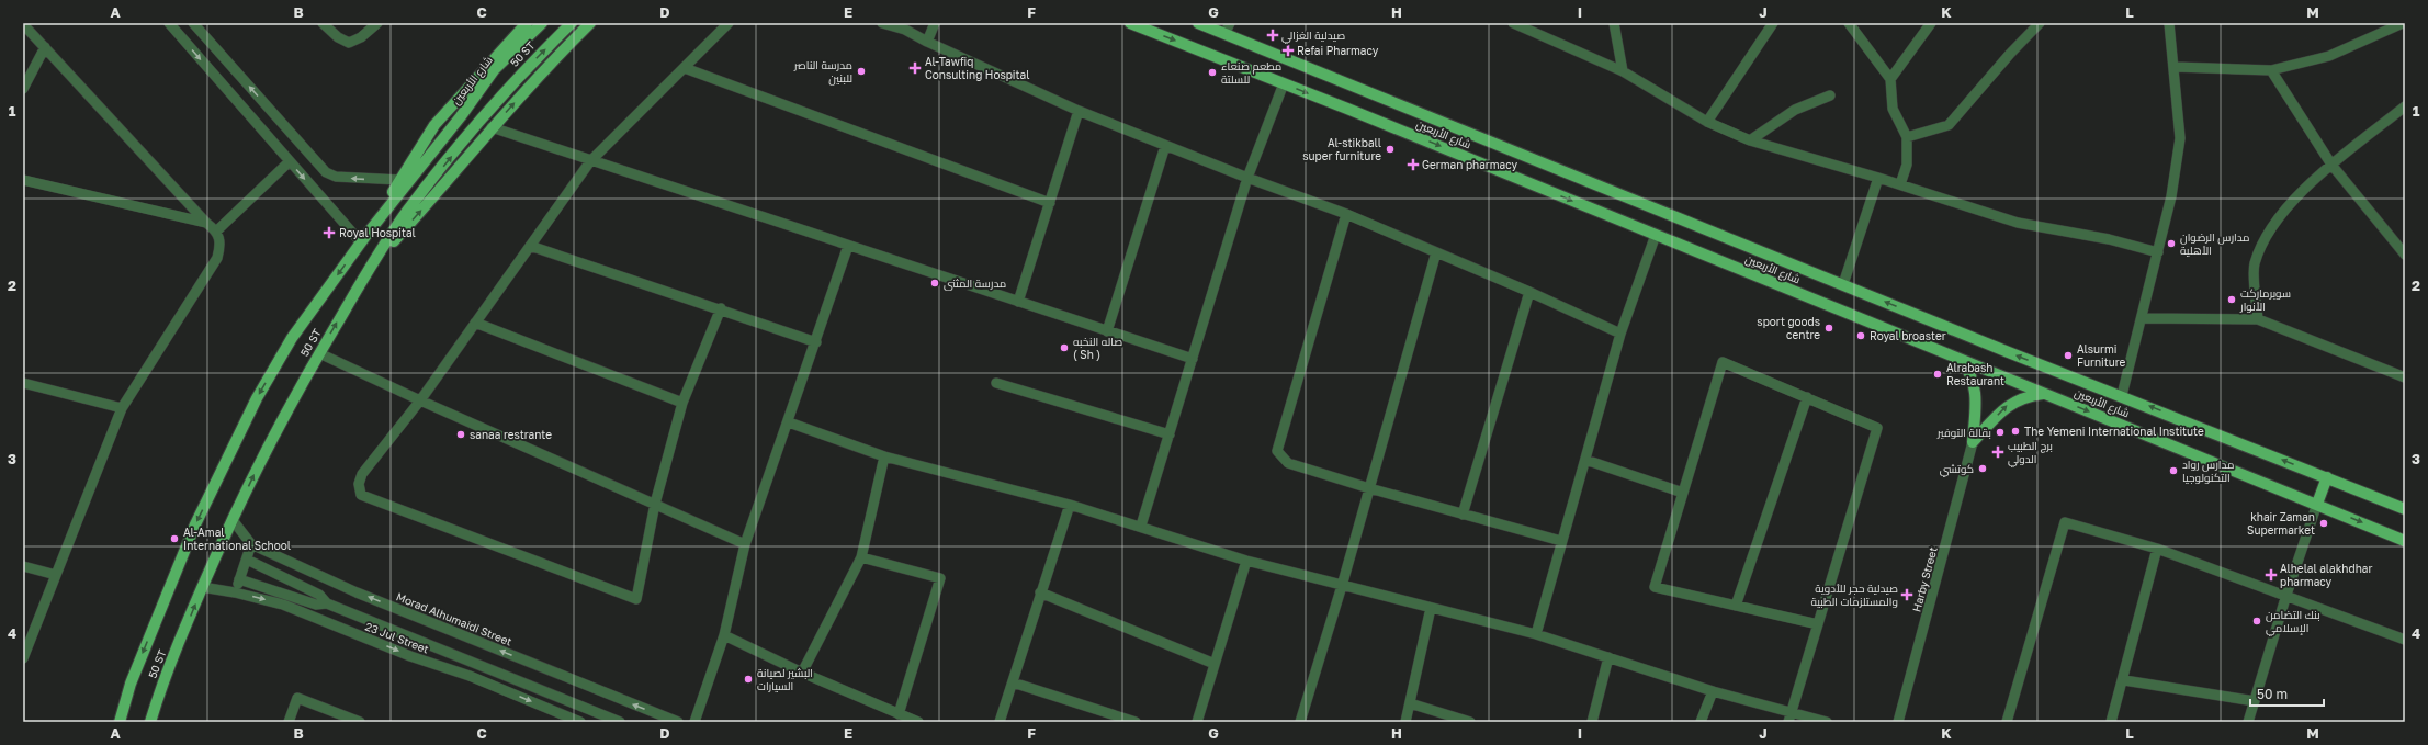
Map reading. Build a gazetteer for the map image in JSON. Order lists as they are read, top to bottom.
{
  "streets": {
    "main road": ["50 ST", "شارع الأربعين"],
    "street": ["Harby Street", "Morad Alhumaidi Street", "23 Jul Street"]
  },
  "crossings": [
    ["50 ST", "شارع الأربعين"],
    ["50 ST", "Morad Alhumaidi Street"],
    ["50 ST", "23 Jul Street"]
  ],
  "places": {
    "health": [
      "صيدلية الغزالي",
      "Refai Pharmacy",
      "Al-Tawfiq Consulting Hospital",
      "German pharmacy",
      "Royal Hospital",
      "برج الطبيب الدولي",
      "Alhelal alakhdhar pharmacy",
      "صيدلية حجر للأدوية والمستلزمات الطبية"
    ],
    "other": [
      "مدرسة الناصر للبنين",
      "مطعم صنعاء للسلتة",
      "Al-stikball super furniture",
      "مدارس الرضوان الأهلية",
      "مدرسة المثنى",
      "سوبرماركت الأنوار",
      "sport goods centre",
      "Royal broaster",
      "صاله النخبه ( Sh )",
      "Alsurmi Furniture",
      "Alrabash Restaurant",
      "The Yemeni International Institute",
      "بقالة التوفير",
      "sanaa restrante",
      "كوتشي",
      "مدارس رواد التكنولوجيا",
      "khair Zaman Supermarket",
      "Al-Amal International School",
      "بنك التضامن الإسلامي",
      "البشير لصيانة السيارات"
    ]
  },
  "scale_bar": "50 m",
  "grid": {
    "columns": [
      "A",
      "B",
      "C",
      "D",
      "E",
      "F",
      "G",
      "H",
      "I",
      "J",
      "K",
      "L",
      "M"
    ],
    "rows": [
      "1",
      "2",
      "3",
      "4"
    ]
  }
}
